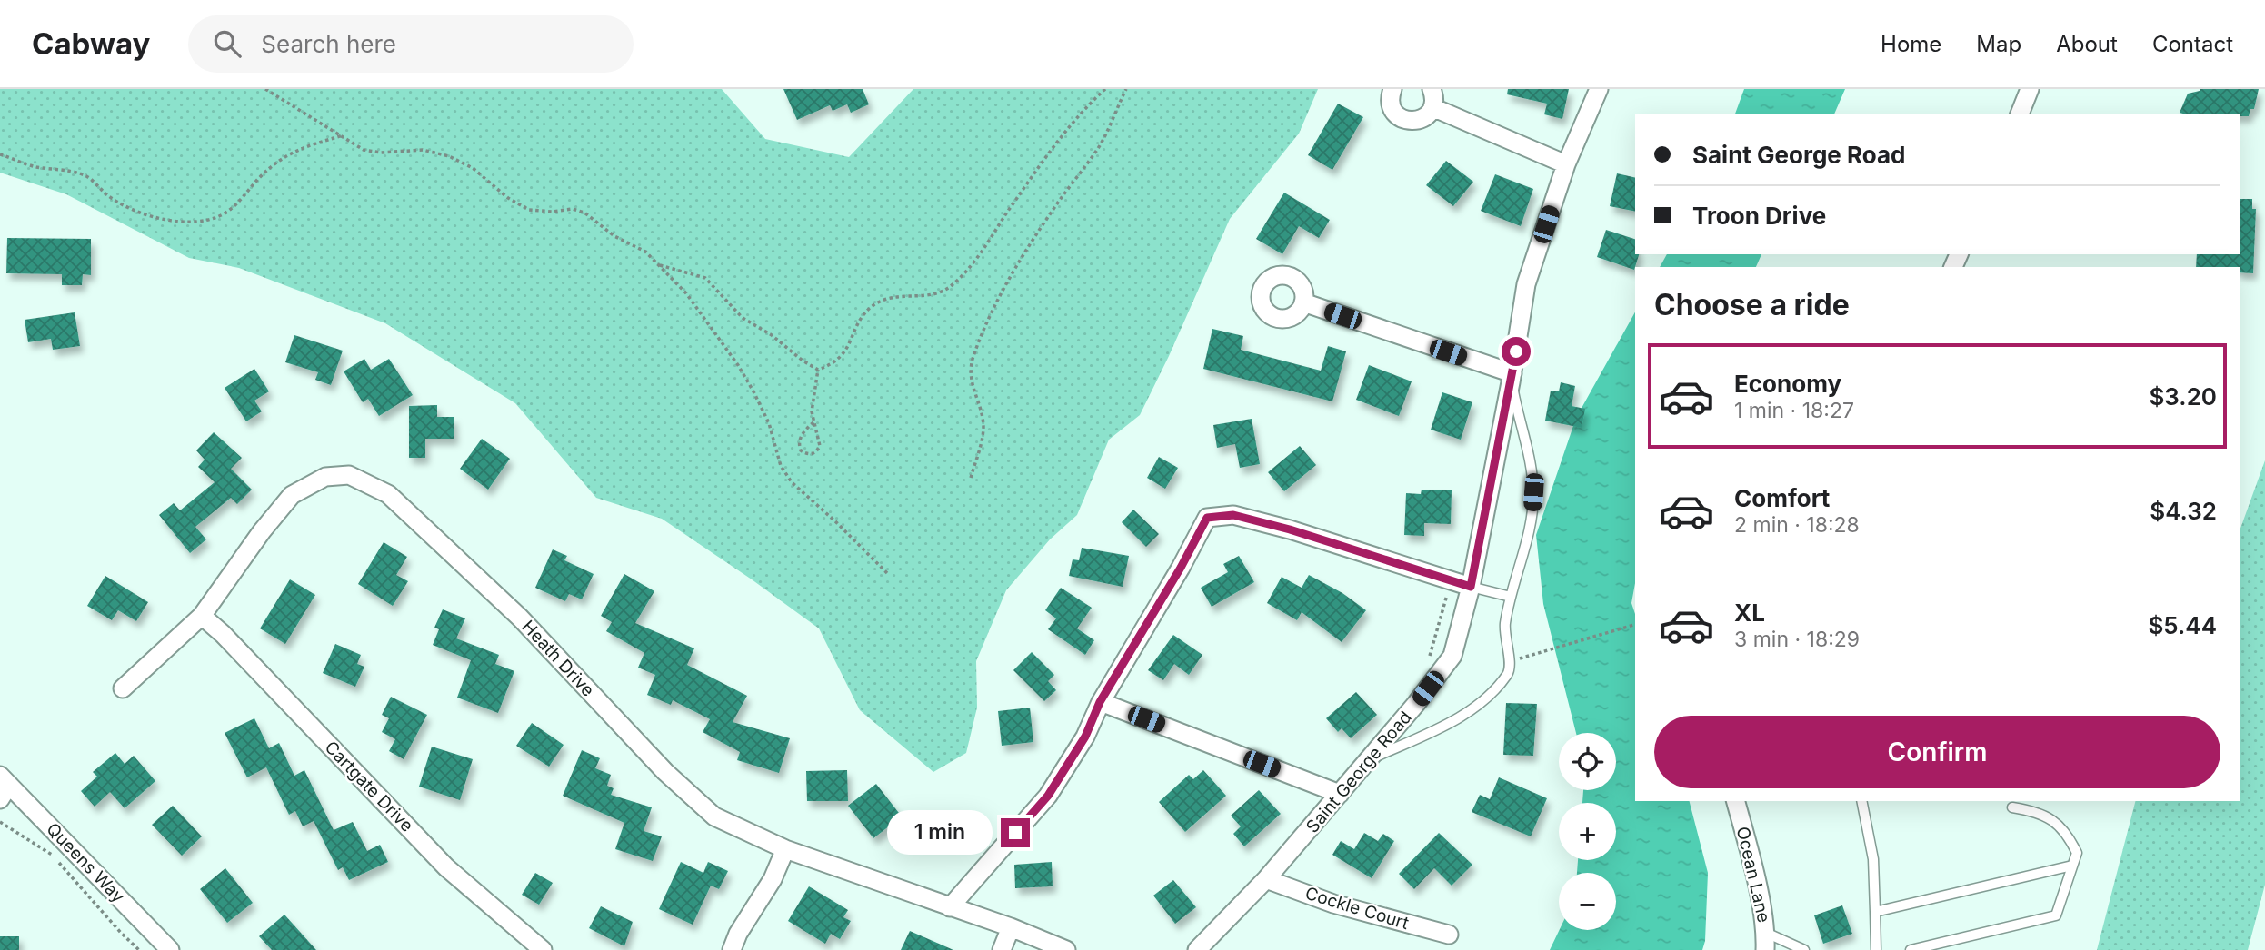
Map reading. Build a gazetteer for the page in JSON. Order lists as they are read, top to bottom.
{
  "streets": {
    "street": [
      "Heath Drive",
      "Saint George Road",
      "Cartgate Drive",
      "Queens Way",
      "Ocean Lane",
      "Cockle Court"
    ]
  },
  "crossings": [
    ["Heath Drive", "Cartgate Drive"],
    ["Saint George Road", "Cockle Court"]
  ],
  "page": {
    "header": "Cabway",
    "search": "Search here",
    "nav": [
      "Home",
      "Map",
      "About",
      "Contact"
    ],
    "banner": ["Saint George Road", "Troon Drive"],
    "heading": "Choose a ride",
    "list": [
      {
        "name": "Economy",
        "note": "1 min · 18:27",
        "value": "$3.20"
      },
      {
        "name": "Comfort",
        "note": "2 min · 18:28",
        "value": "$4.32"
      },
      {
        "name": "XL",
        "note": "3 min · 18:29",
        "value": "$5.44"
      }
    ],
    "buttons": "Confirm",
    "map_buttons": ["+", "−"],
    "bubble": "1 min"
  }
}
